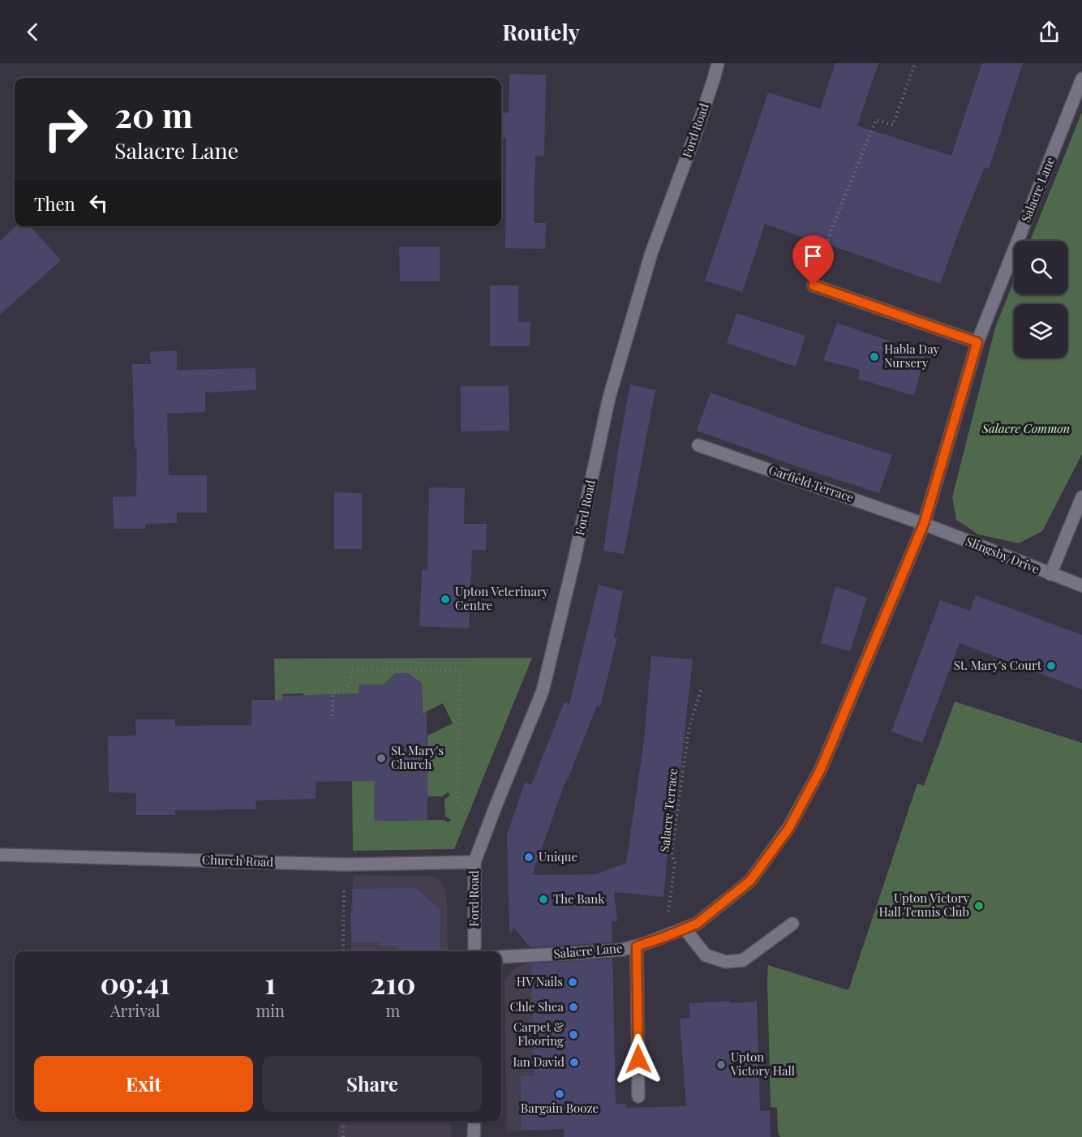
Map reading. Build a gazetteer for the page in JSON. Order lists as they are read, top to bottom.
{
  "streets": {
    "street": [
      "Ford Road",
      "Salacre Lane",
      "Garfield Terrace",
      "Slingsby Drive",
      "Church Road"
    ],
    "path": ["Salacre Terrace"]
  },
  "crossings": [
    ["Ford Road", "Church Road"],
    ["Salacre Lane", "Garfield Terrace"],
    ["Salacre Lane", "Slingsby Drive"],
    ["Salacre Lane", "Salacre Terrace"],
    ["Garfield Terrace", "Slingsby Drive"]
  ],
  "parks": ["Salacre Common"],
  "places": [
    "Habla Day Nursery",
    "Upton Veterinary Centre",
    "St. Mary's Court",
    "St. Mary's Church",
    "Unique",
    "The Bank",
    "Upton Victory Hall Tennis Club",
    "HV Nails",
    "Chle Shea",
    "Carpet & Flooring",
    "Ian David",
    "Upton Victory Hall",
    "Bargain Booze"
  ],
  "page": {
    "header": "Routely",
    "turn": ["20 m", "Salacre Lane"],
    "then": "Then",
    "eta": [
      "09:41",
      "Arrival",
      "1",
      "min",
      "210",
      "m"
    ],
    "buttons": ["Exit", "Share"]
  }
}
